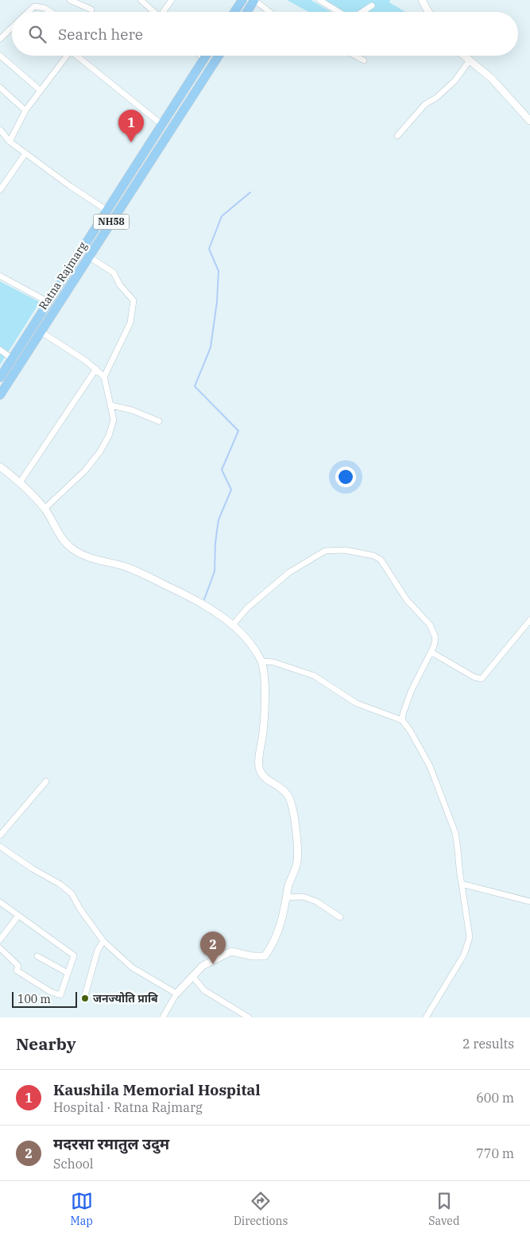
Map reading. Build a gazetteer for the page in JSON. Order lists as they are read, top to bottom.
{
  "streets": {
    "highway": ["NH58", "Ratna Rajmarg"]
  },
  "places": ["जनज्योति प्राबि"],
  "scale_bar": "100 m",
  "page": {
    "search": "Search here",
    "pins": ["1", "2"],
    "scale": "100 m",
    "heading": ["Nearby", "2 results"],
    "list": [
      {
        "mark": "1",
        "name": "Kaushila Memorial Hospital",
        "note": "Hospital · Ratna Rajmarg",
        "value": "600 m"
      },
      {
        "mark": "2",
        "name": "मदरसा रमातुल उदुम",
        "note": "School",
        "value": "770 m"
      }
    ],
    "nav": ["Map", "Directions", "Saved"]
  }
}
